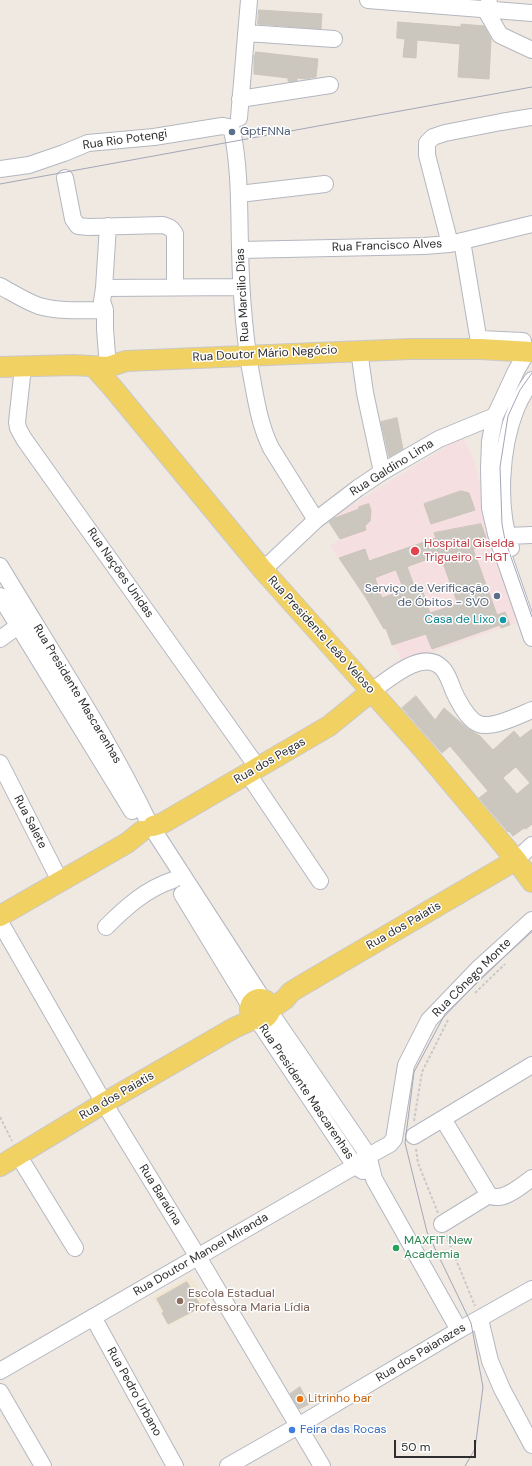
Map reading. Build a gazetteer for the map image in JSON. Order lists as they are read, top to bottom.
{
  "streets": {
    "main road": [
      "Rua Doutor Mário Negócio",
      "Rua Presidente Leão Veloso",
      "Rua dos Pegas",
      "Rua dos Paiatis"
    ],
    "street": [
      "Rua Rio Potengi",
      "Rua Francisco Alves",
      "Rua Marcilio Dias",
      "Rua Galdino Lima",
      "Rua Nações Unidas",
      "Rua Presidente Mascarenhas",
      "Rua Salete",
      "Rua Cônego Monte",
      "Rua Baraúna",
      "Rua Doutor Manoel Miranda",
      "Rua dos Paianazes",
      "Rua Pedro Urbano"
    ]
  },
  "crossings": [
    ["Rua Rio Potengi", "Rua Marcilio Dias"],
    ["Rua Francisco Alves", "Rua Marcilio Dias"],
    ["Rua Marcilio Dias", "Rua Doutor Mário Negócio"],
    ["Rua Marcilio Dias", "Rua Galdino Lima"],
    ["Rua Doutor Mário Negócio", "Rua Nações Unidas"],
    ["Rua Galdino Lima", "Rua Presidente Leão Veloso"],
    ["Rua Nações Unidas", "Rua dos Pegas"],
    ["Rua Presidente Leão Veloso", "Rua dos Pegas"],
    ["Rua Presidente Leão Veloso", "Rua dos Paiatis"],
    ["Rua Presidente Mascarenhas", "Rua dos Pegas"],
    ["Rua Presidente Mascarenhas", "Rua dos Paiatis"],
    ["Rua Presidente Mascarenhas", "Rua Doutor Manoel Miranda"],
    ["Rua Presidente Mascarenhas", "Rua dos Paianazes"],
    ["Rua dos Pegas", "Rua Salete"],
    ["Rua dos Paiatis", "Rua Baraúna"],
    ["Rua Cônego Monte", "Rua Doutor Manoel Miranda"],
    ["Rua Baraúna", "Rua Doutor Manoel Miranda"],
    ["Rua Baraúna", "Rua dos Paianazes"],
    ["Rua Doutor Manoel Miranda", "Rua Pedro Urbano"]
  ],
  "places": [
    "GptFNNa",
    "Hospital Giselda Trigueiro - HGT",
    "Serviço de Verificação de Óbitos - SVO",
    "Casa de Lixo",
    "MAXFIT New Academia",
    "Escola Estadual Professora Maria Lídia",
    "Litrinho bar",
    "Feira das Rocas"
  ],
  "scale_bar": "50 m"
}
